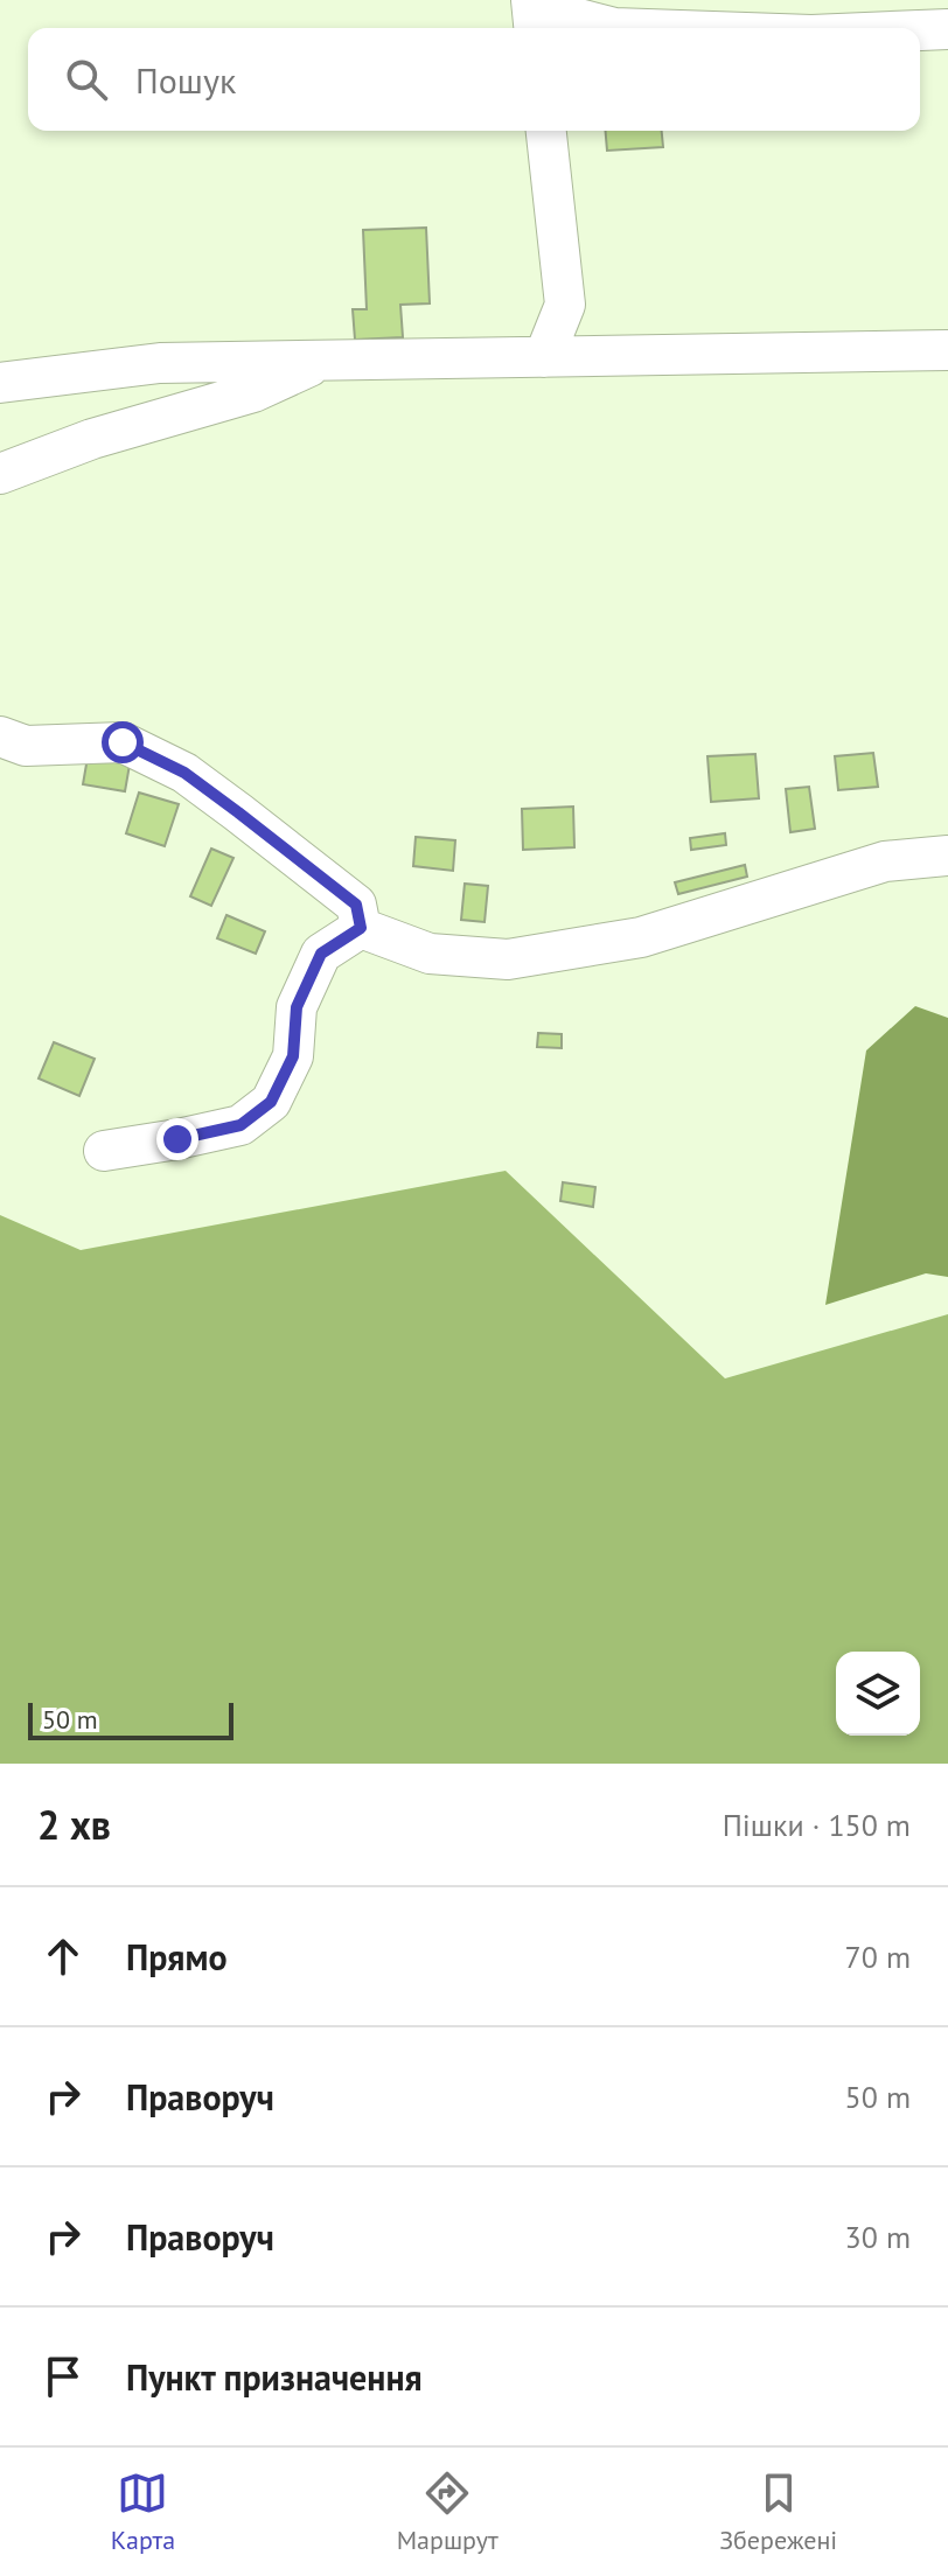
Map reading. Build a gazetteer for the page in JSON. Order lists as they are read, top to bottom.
{
  "scale_bar": "50 m",
  "page": {
    "search": "Пошук",
    "scale": "50 m",
    "heading": ["2 хв", "Пішки · 150 m"],
    "list": [
      ["Прямо", "70 m"],
      ["Праворуч", "50 m"],
      ["Праворуч", "30 m"],
      "Пункт призначення"
    ],
    "nav": ["Карта", "Маршрут", "Збережені"]
  }
}
